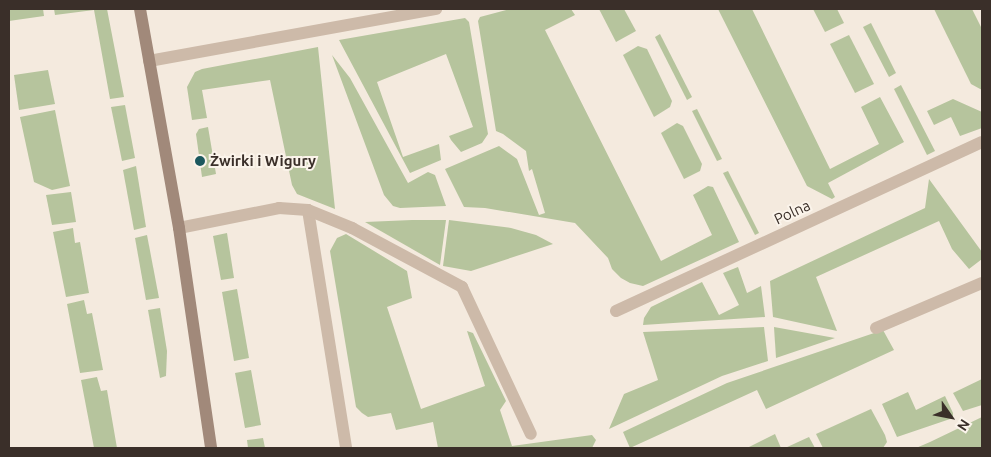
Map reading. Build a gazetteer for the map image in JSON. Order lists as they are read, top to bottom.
{
  "streets": {
    "street": ["Polna"]
  },
  "places": ["Żwirki i Wigury"],
  "north": "bottom right"
}
